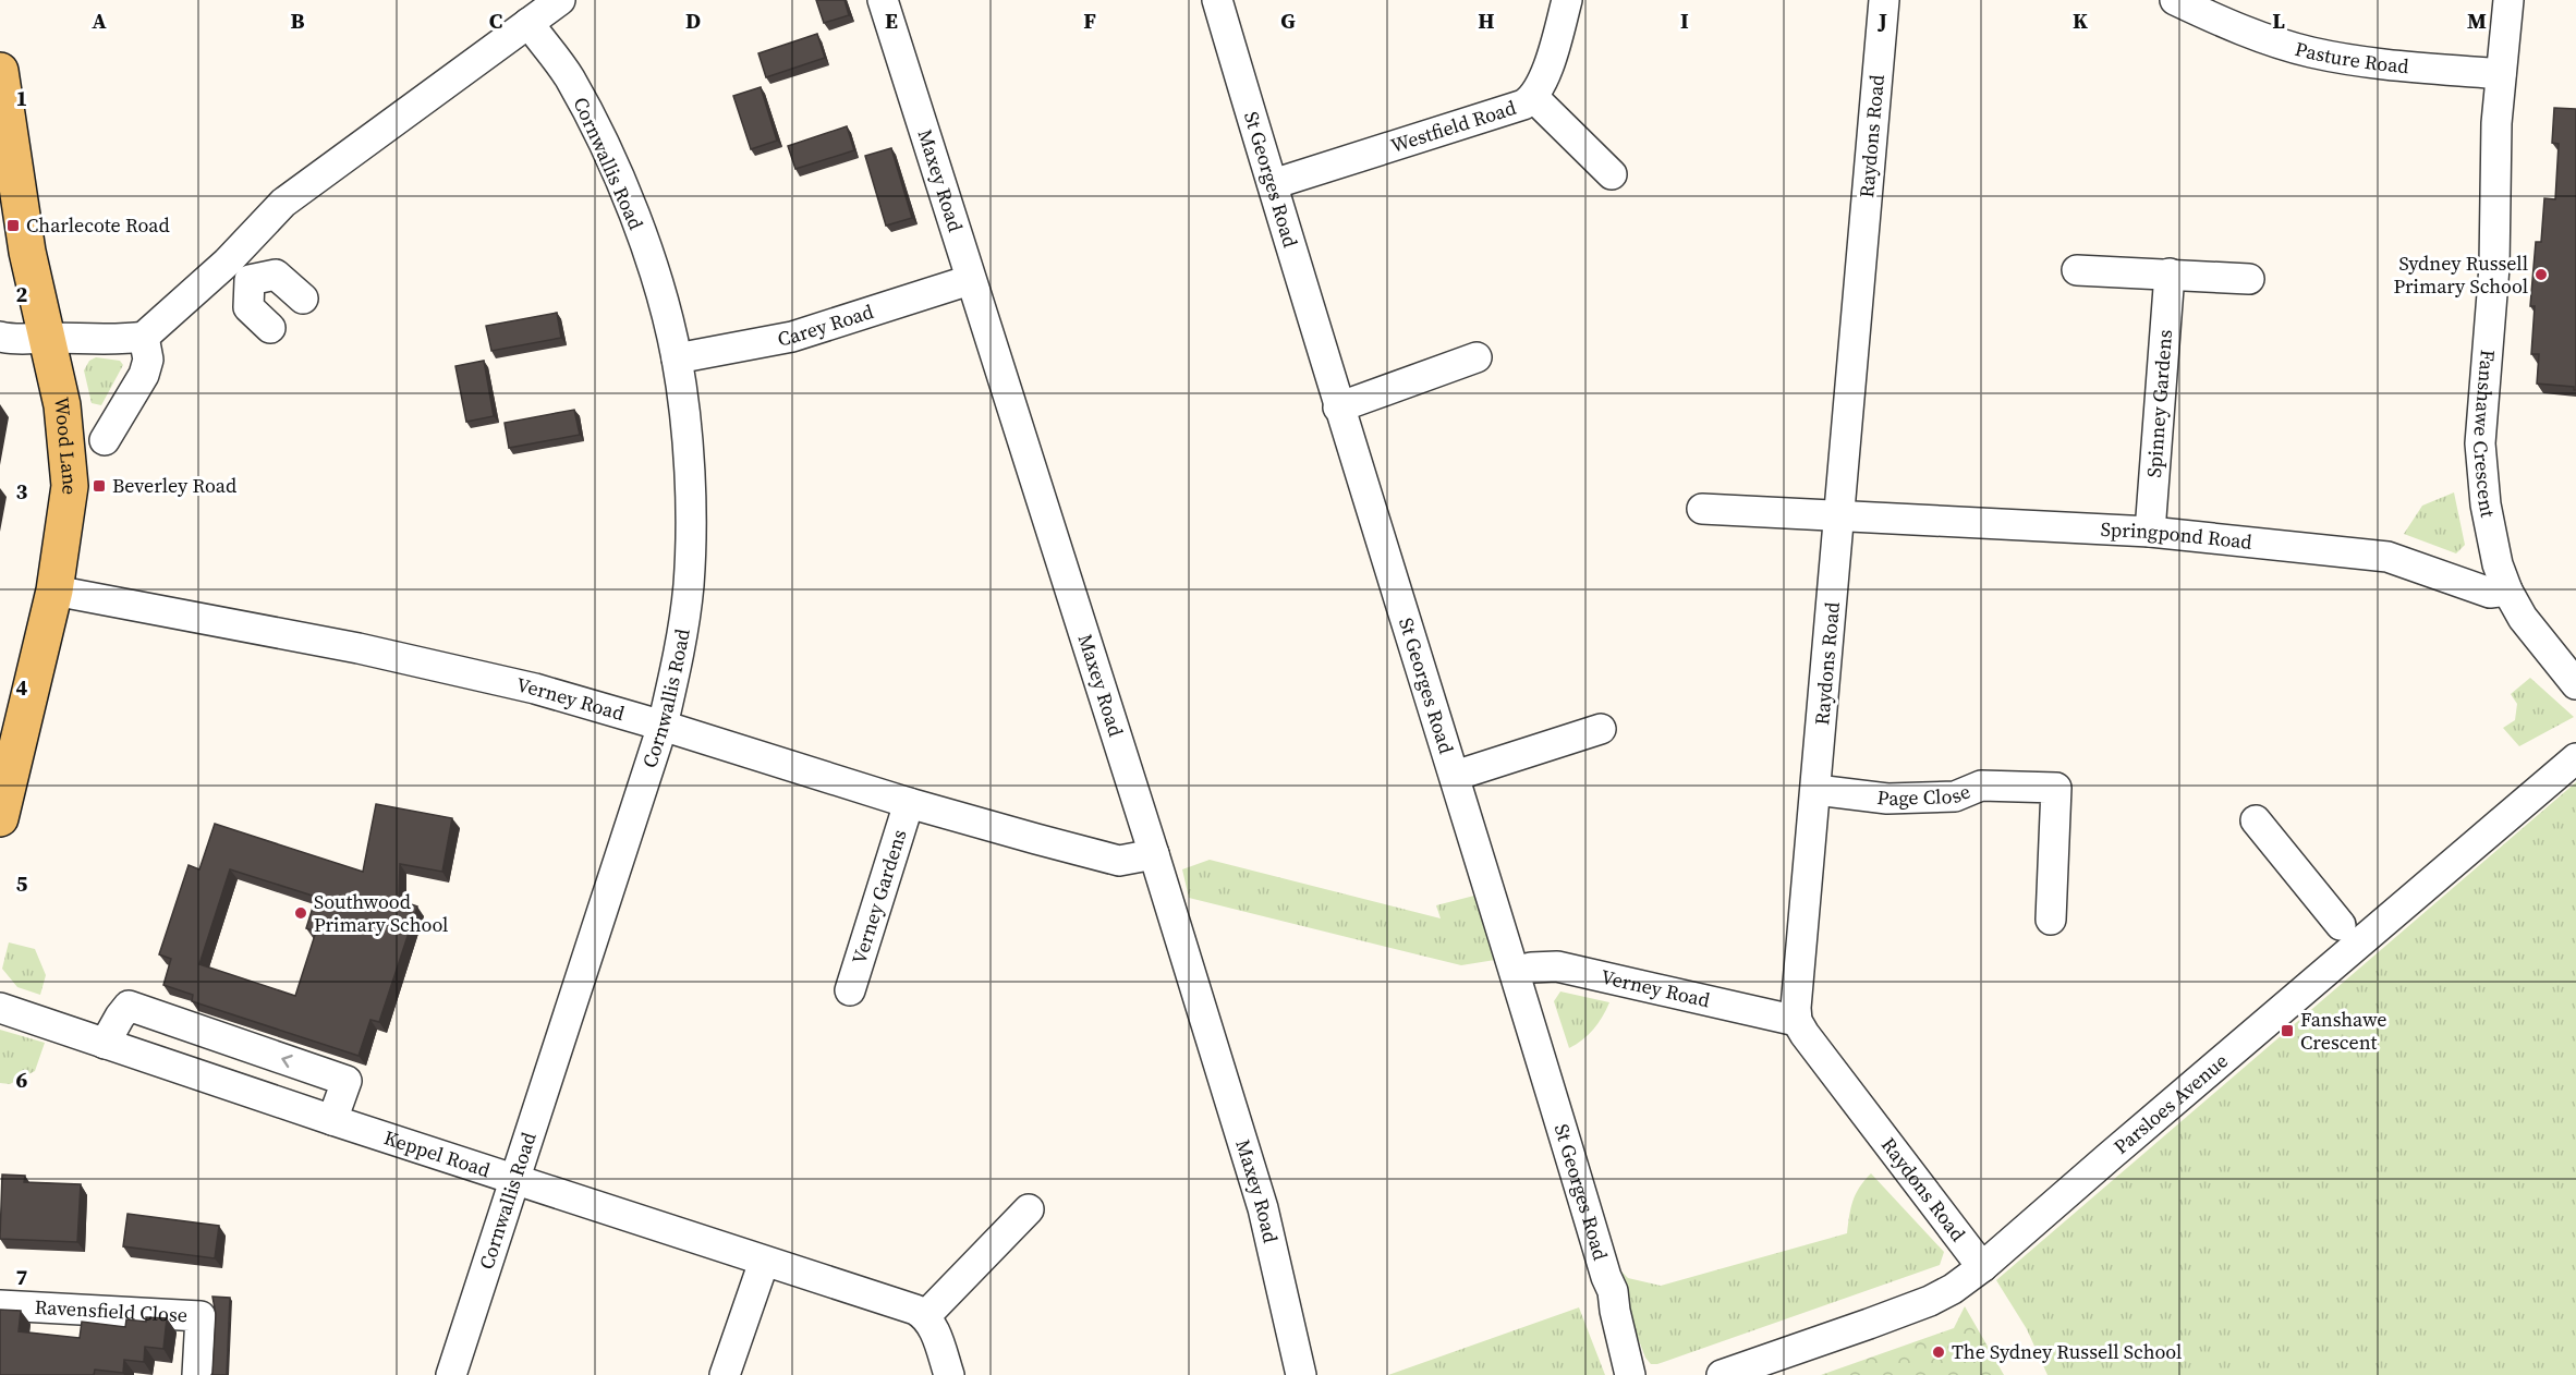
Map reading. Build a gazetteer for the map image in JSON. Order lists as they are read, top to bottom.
{
  "streets": {
    "main road": ["Wood Lane"],
    "street": [
      "Pasture Road",
      "Westfield Road",
      "Raydons Road",
      "Cornwallis Road",
      "Maxey Road",
      "St Georges Road",
      "Carey Road",
      "Spinney Gardens",
      "Fanshawe Crescent",
      "Springpond Road",
      "Verney Road",
      "Page Close",
      "Verney Gardens",
      "Parsloes Avenue",
      "Keppel Road",
      "Ravensfield Close"
    ]
  },
  "crossings": [
    ["Pasture Road", "Fanshawe Crescent"],
    ["Westfield Road", "St Georges Road"],
    ["Raydons Road", "Springpond Road"],
    ["Raydons Road", "Verney Road"],
    ["Raydons Road", "Page Close"],
    ["Raydons Road", "Parsloes Avenue"],
    ["Cornwallis Road", "Carey Road"],
    ["Cornwallis Road", "Verney Road"],
    ["Cornwallis Road", "Keppel Road"],
    ["Maxey Road", "Carey Road"],
    ["Maxey Road", "Verney Road"],
    ["St Georges Road", "Verney Road"],
    ["Spinney Gardens", "Springpond Road"],
    ["Fanshawe Crescent", "Springpond Road"],
    ["Wood Lane", "Verney Road"],
    ["Verney Road", "Verney Gardens"]
  ],
  "places": {
    "transit": ["Charlecote Road", "Beverley Road", "Fanshawe Crescent"],
    "other": ["Sydney Russell Primary School", "Southwood Primary School", "The Sydney Russell School"]
  },
  "grid": {
    "columns": [
      "A",
      "B",
      "C",
      "D",
      "E",
      "F",
      "G",
      "H",
      "I",
      "J",
      "K",
      "L",
      "M"
    ],
    "rows": [
      "1",
      "2",
      "3",
      "4",
      "5",
      "6",
      "7"
    ]
  }
}
